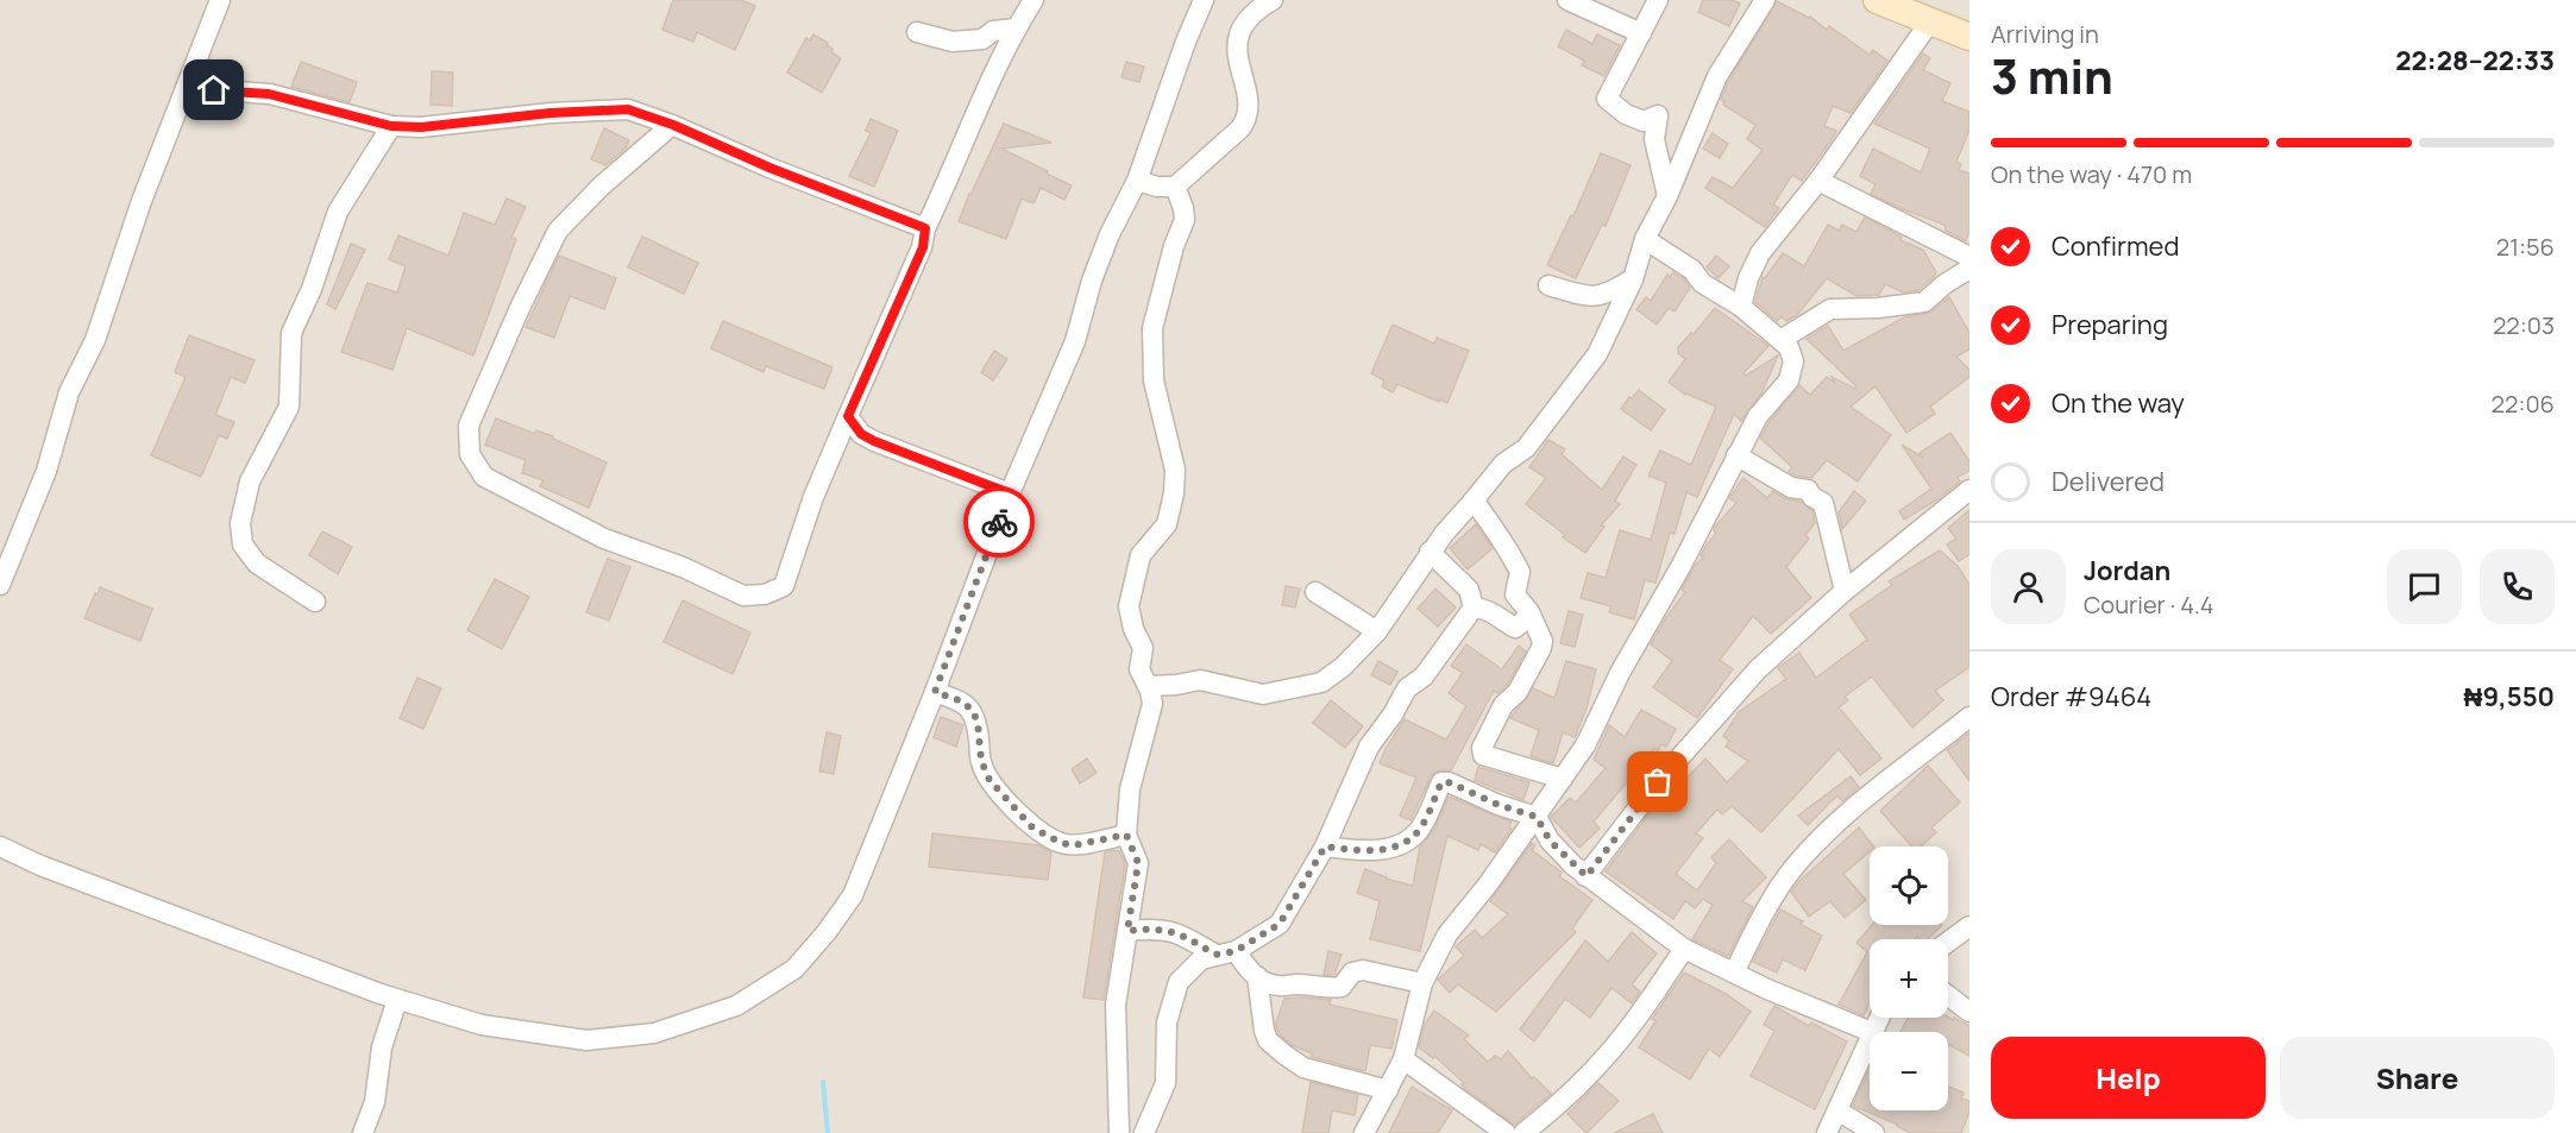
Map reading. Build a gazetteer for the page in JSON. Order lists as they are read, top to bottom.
{
  "page": {
    "heading": ["3 min", "Arriving in", "22:28–22:33"],
    "panel": [
      "Jordan",
      "Courier · 4.4",
      "Order #9464",
      "₦9,550"
    ],
    "bar": "On the way · 470 m",
    "list": [
      ["Confirmed", "21:56"],
      ["Preparing", "22:03"],
      ["On the way", "22:06"],
      "Delivered"
    ],
    "map_buttons": ["+", "−"],
    "buttons": ["Help", "Share"]
  }
}
